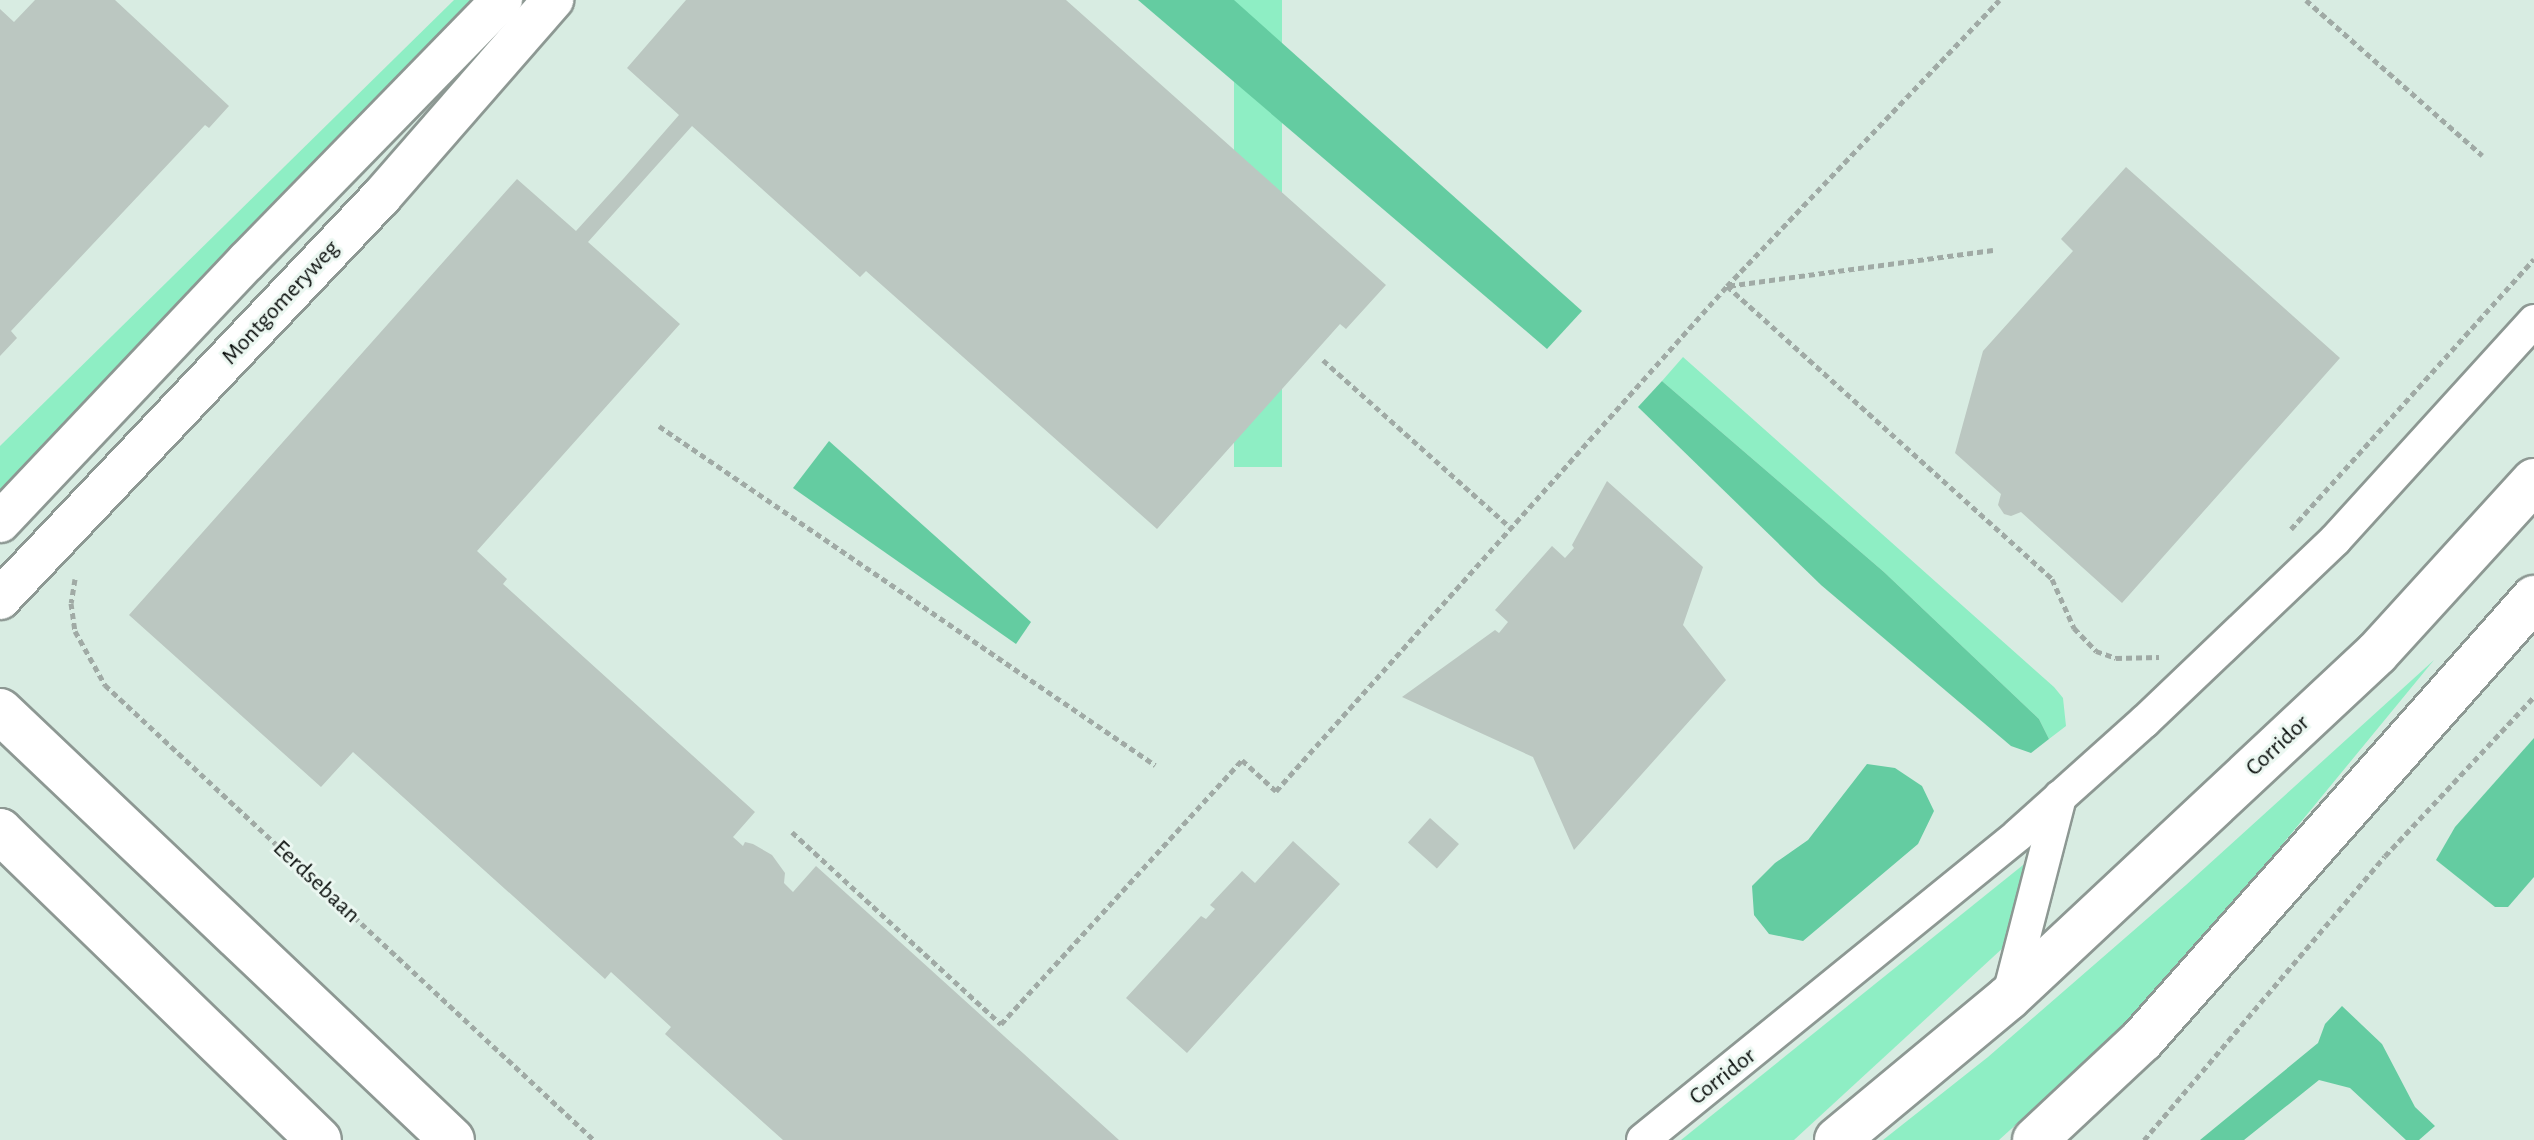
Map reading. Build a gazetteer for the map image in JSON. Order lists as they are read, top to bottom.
{
  "streets": {
    "main road": ["Corridor"],
    "street": ["Montgomeryweg"],
    "path": ["Eerdsebaan"]
  }
}
